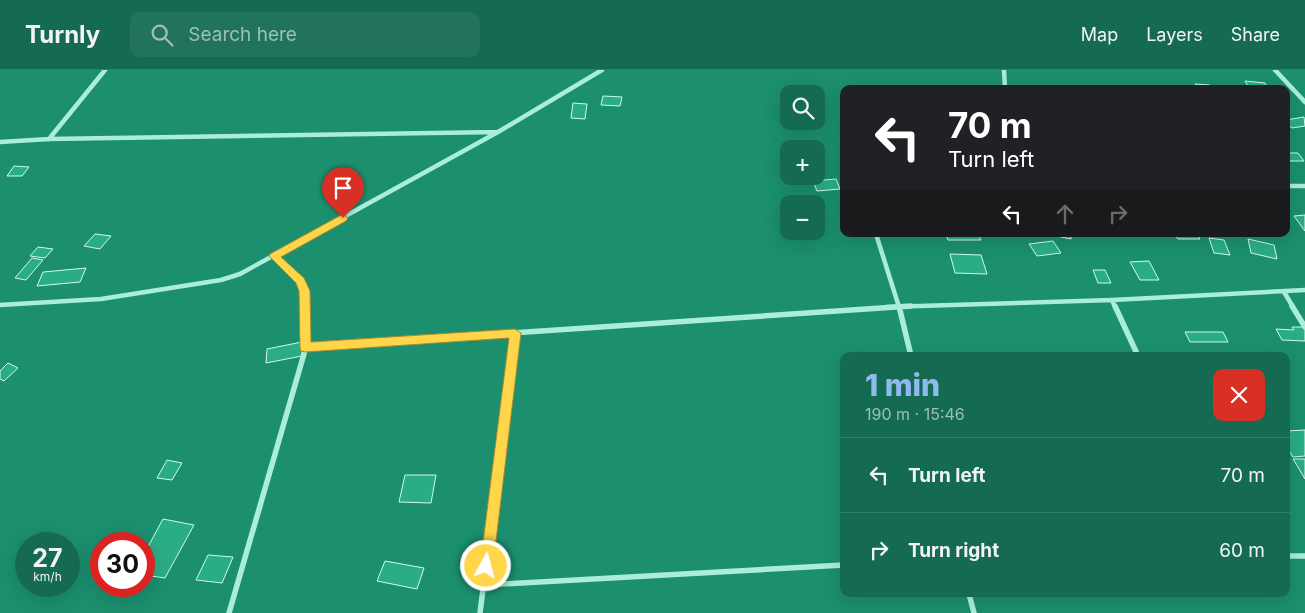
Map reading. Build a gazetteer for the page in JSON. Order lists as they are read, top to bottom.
{
  "page": {
    "header": "Turnly",
    "search": "Search here",
    "nav": ["Map", "Layers", "Share"],
    "map_buttons": ["+", "−"],
    "turn": ["70 m", "Turn left"],
    "heading": ["1 min", "190 m · 15:46"],
    "list": [
      {
        "name": "Turn left",
        "value": "70 m"
      },
      {
        "name": "Turn right",
        "value": "60 m"
      }
    ],
    "speed": "27 km/h",
    "limit": "30"
  }
}
